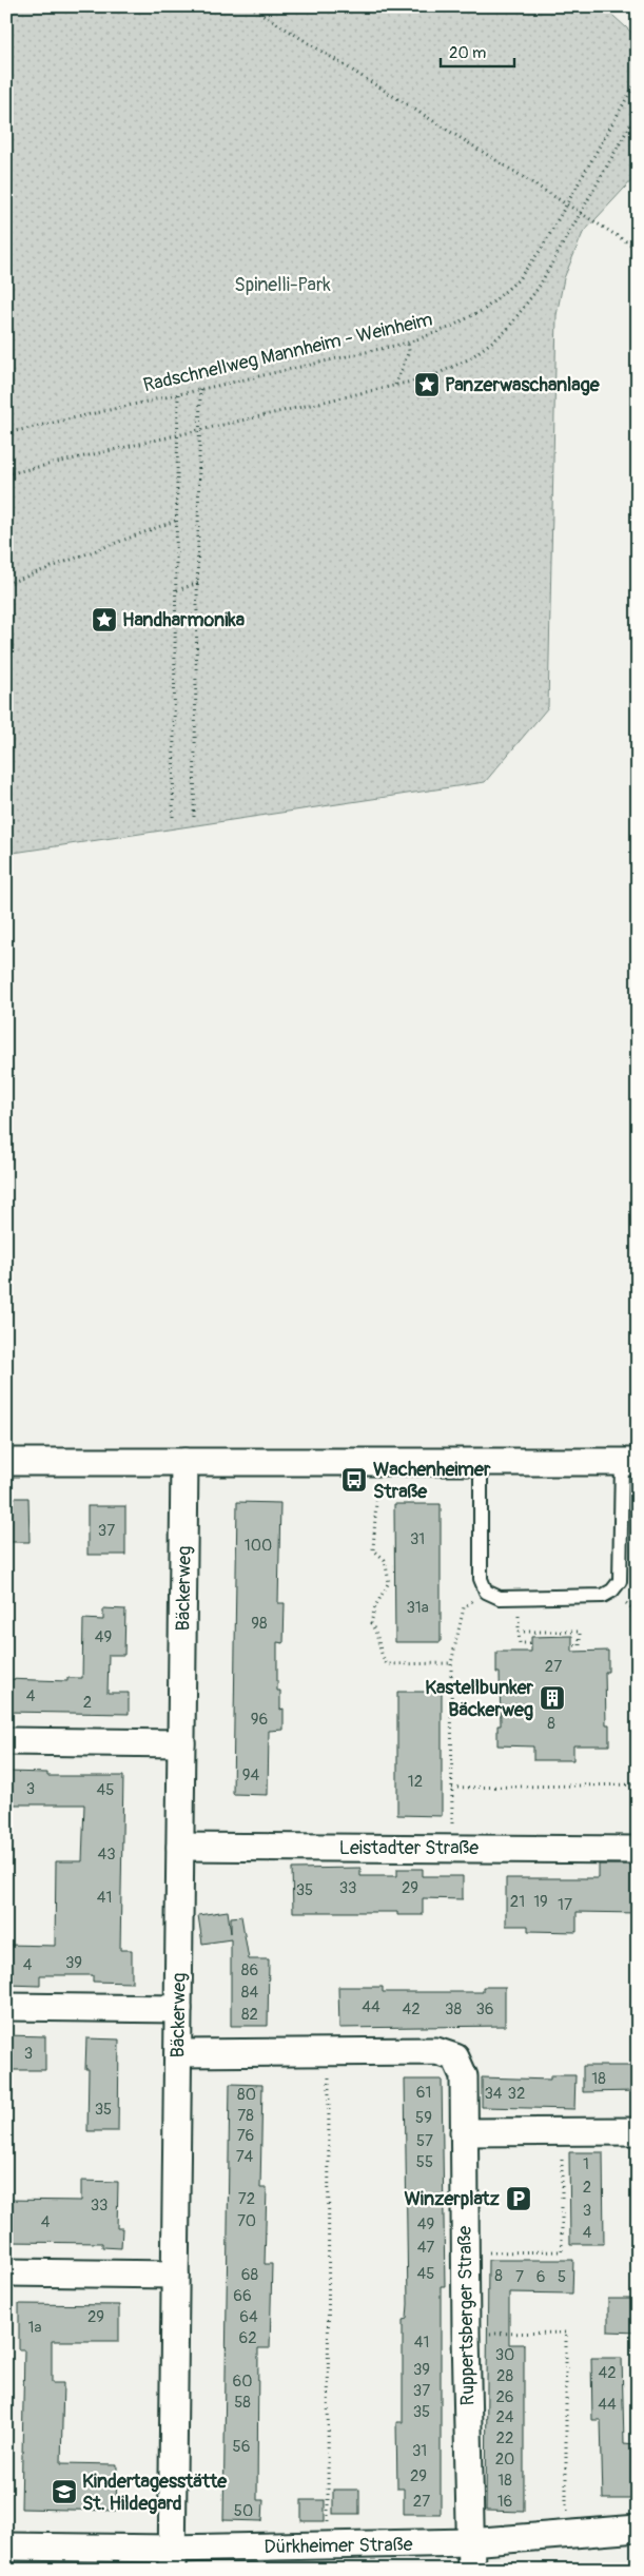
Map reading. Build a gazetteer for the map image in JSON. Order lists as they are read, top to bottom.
{
  "streets": {
    "street": [
      "Bäckerweg",
      "Leistadter Straße",
      "Ruppertsberger Straße",
      "Dürkheimer Straße"
    ],
    "path": ["Radschnellweg Mannheim - Weinheim"]
  },
  "crossings": [
    ["Bäckerweg", "Leistadter Straße"],
    ["Bäckerweg", "Ruppertsberger Straße"],
    ["Bäckerweg", "Dürkheimer Straße"],
    ["Ruppertsberger Straße", "Dürkheimer Straße"]
  ],
  "parks": ["Spinelli-Park"],
  "places": {
    "place": ["Panzerwaschanlage", "Handharmonika"],
    "bus stop": ["Wachenheimer Straße"],
    "building": ["Kastellbunker Bäckerweg"],
    "parking": ["Winzerplatz"],
    "school or university": ["Kindertagesstätte St. Hildegard"]
  },
  "house_numbers": [
    "37",
    "31",
    "100",
    "31a",
    "98",
    "49",
    "27",
    "4",
    "2",
    "96",
    "8",
    "94",
    "12",
    "3",
    "45",
    "43",
    "33",
    "29",
    "35",
    "41",
    "21",
    "19",
    "17",
    "39",
    "4",
    "86",
    "84",
    "44",
    "42",
    "38",
    "36",
    "82",
    "3",
    "18",
    "61",
    "34",
    "32",
    "80",
    "35",
    "78",
    "59",
    "76",
    "57",
    "74",
    "55",
    "1",
    "2",
    "72",
    "33",
    "3",
    "70",
    "4",
    "49",
    "4",
    "47",
    "45",
    "68",
    "8",
    "7",
    "6",
    "5",
    "66",
    "29",
    "64",
    "1a",
    "62",
    "41",
    "30",
    "39",
    "42",
    "28",
    "60",
    "37",
    "26",
    "58",
    "44",
    "35",
    "24",
    "22",
    "56",
    "31",
    "20",
    "29",
    "18",
    "27",
    "16",
    "50"
  ],
  "scale_bar": "20 m"
}
